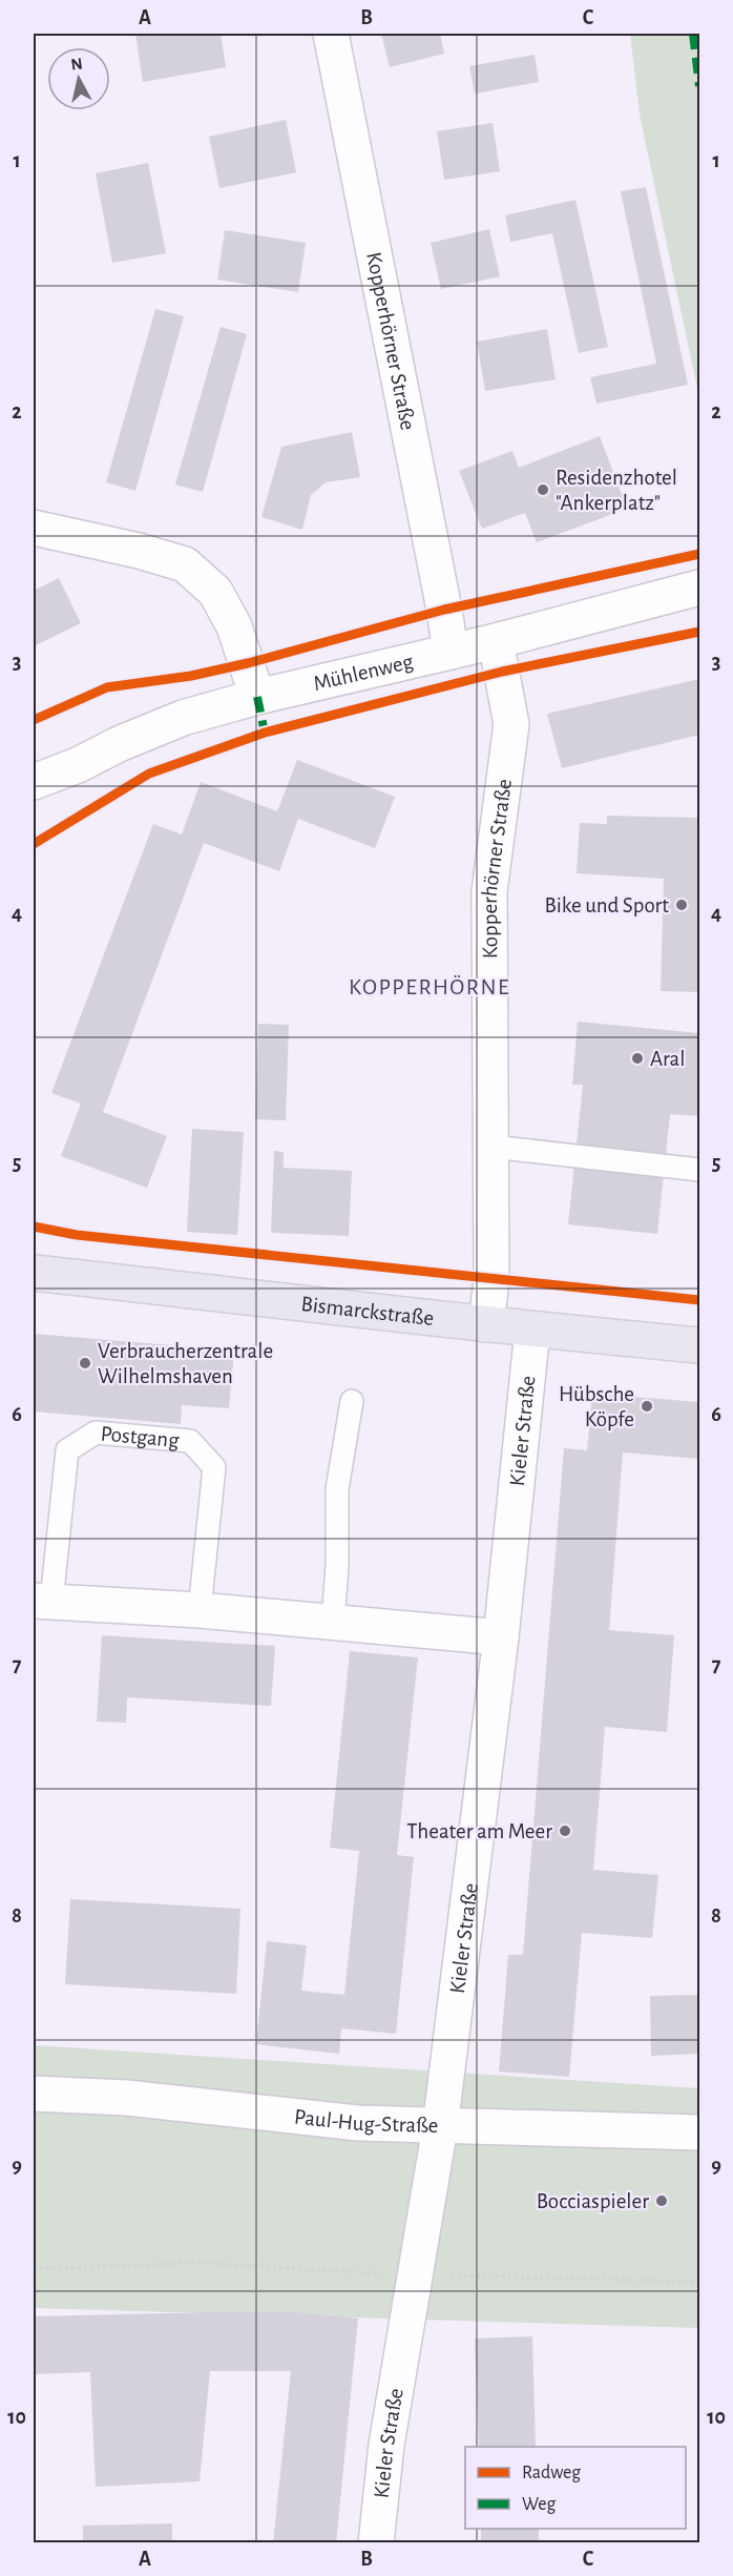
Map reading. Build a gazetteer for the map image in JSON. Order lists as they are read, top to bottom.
{
  "streets": {
    "main road": ["Bismarckstraße"],
    "street": [
      "Kopperhörner Straße",
      "Mühlenweg",
      "Kieler Straße",
      "Postgang",
      "Paul-Hug-Straße"
    ]
  },
  "crossings": [
    ["Kopperhörner Straße", "Mühlenweg"],
    ["Kopperhörner Straße", "Bismarckstraße"],
    ["Bismarckstraße", "Kieler Straße"],
    ["Kieler Straße", "Postgang"],
    ["Kieler Straße", "Paul-Hug-Straße"]
  ],
  "districts": ["KOPPERHÖRNE"],
  "places": [
    "Residenzhotel \"Ankerplatz\"",
    "Bike und Sport",
    "Aral",
    "Verbraucherzentrale Wilhelmshaven",
    "Hübsche Köpfe",
    "Theater am Meer",
    "Bocciaspieler"
  ],
  "legend": ["Radweg", "Weg"],
  "north": "top",
  "grid": {
    "columns": ["A", "B", "C"],
    "rows": [
      "1",
      "2",
      "3",
      "4",
      "5",
      "6",
      "7",
      "8",
      "9",
      "10"
    ]
  }
}
